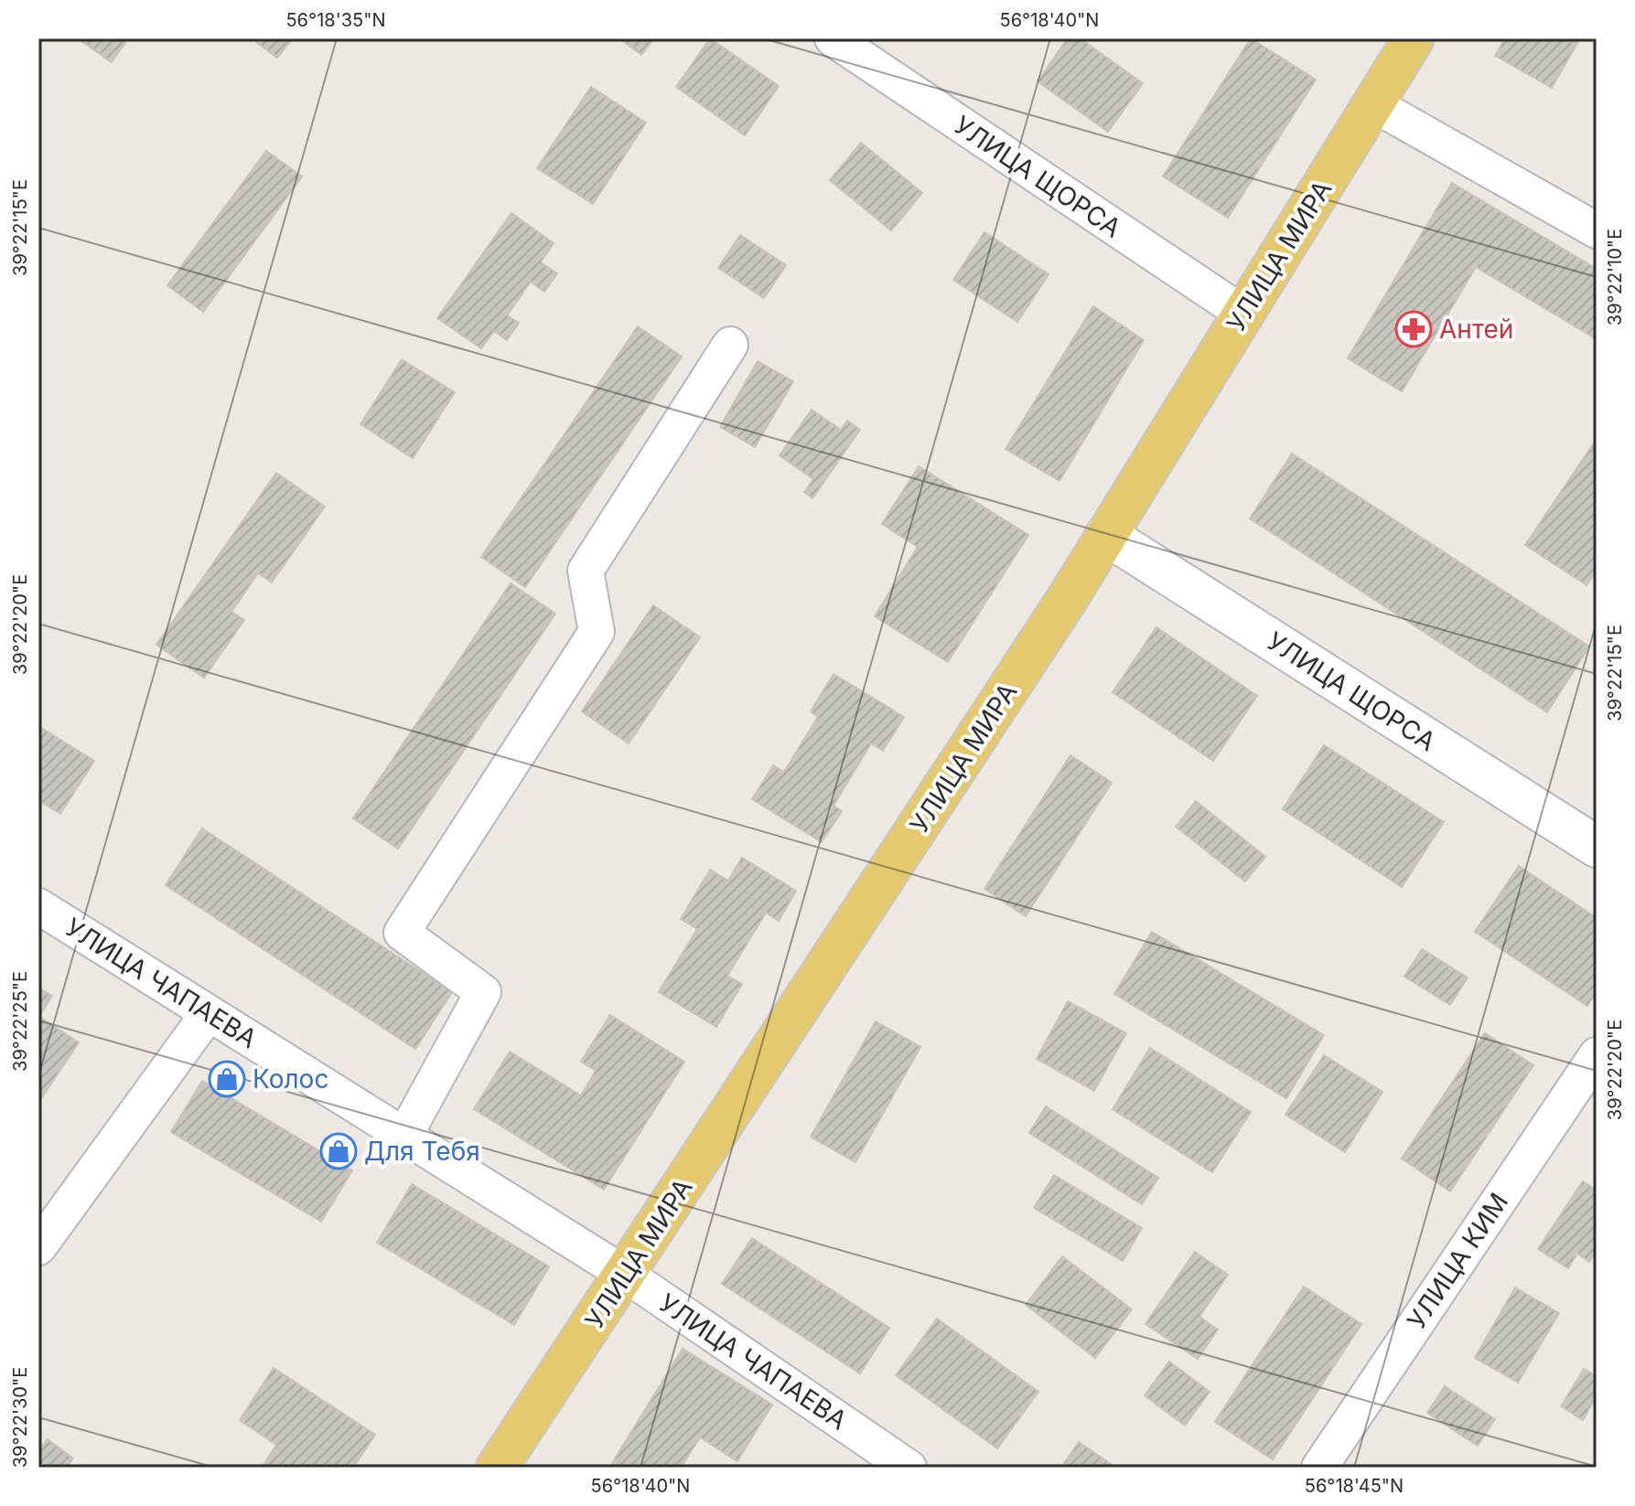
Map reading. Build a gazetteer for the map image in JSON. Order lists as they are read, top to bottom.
{
  "streets": {
    "main road": ["УЛИЦА МИРА"],
    "street": ["УЛИЦА ЩОРСА", "УЛИЦА ЧАПАЕВА", "УЛИЦА КИМ"]
  },
  "crossings": [
    ["УЛИЦА ЩОРСА", "УЛИЦА МИРА"],
    ["УЛИЦА МИРА", "УЛИЦА ЧАПАЕВА"]
  ],
  "places": {
    "pharmacy": ["Антей"],
    "shop": ["Колос", "Для Тебя"]
  },
  "coordinates": [
    "56°18'35\"N",
    "56°18'40\"N",
    "39°22'15\"E",
    "39°22'10\"E",
    "39°22'20\"E",
    "39°22'25\"E",
    "39°22'30\"E",
    "56°18'45\"N"
  ]
}
